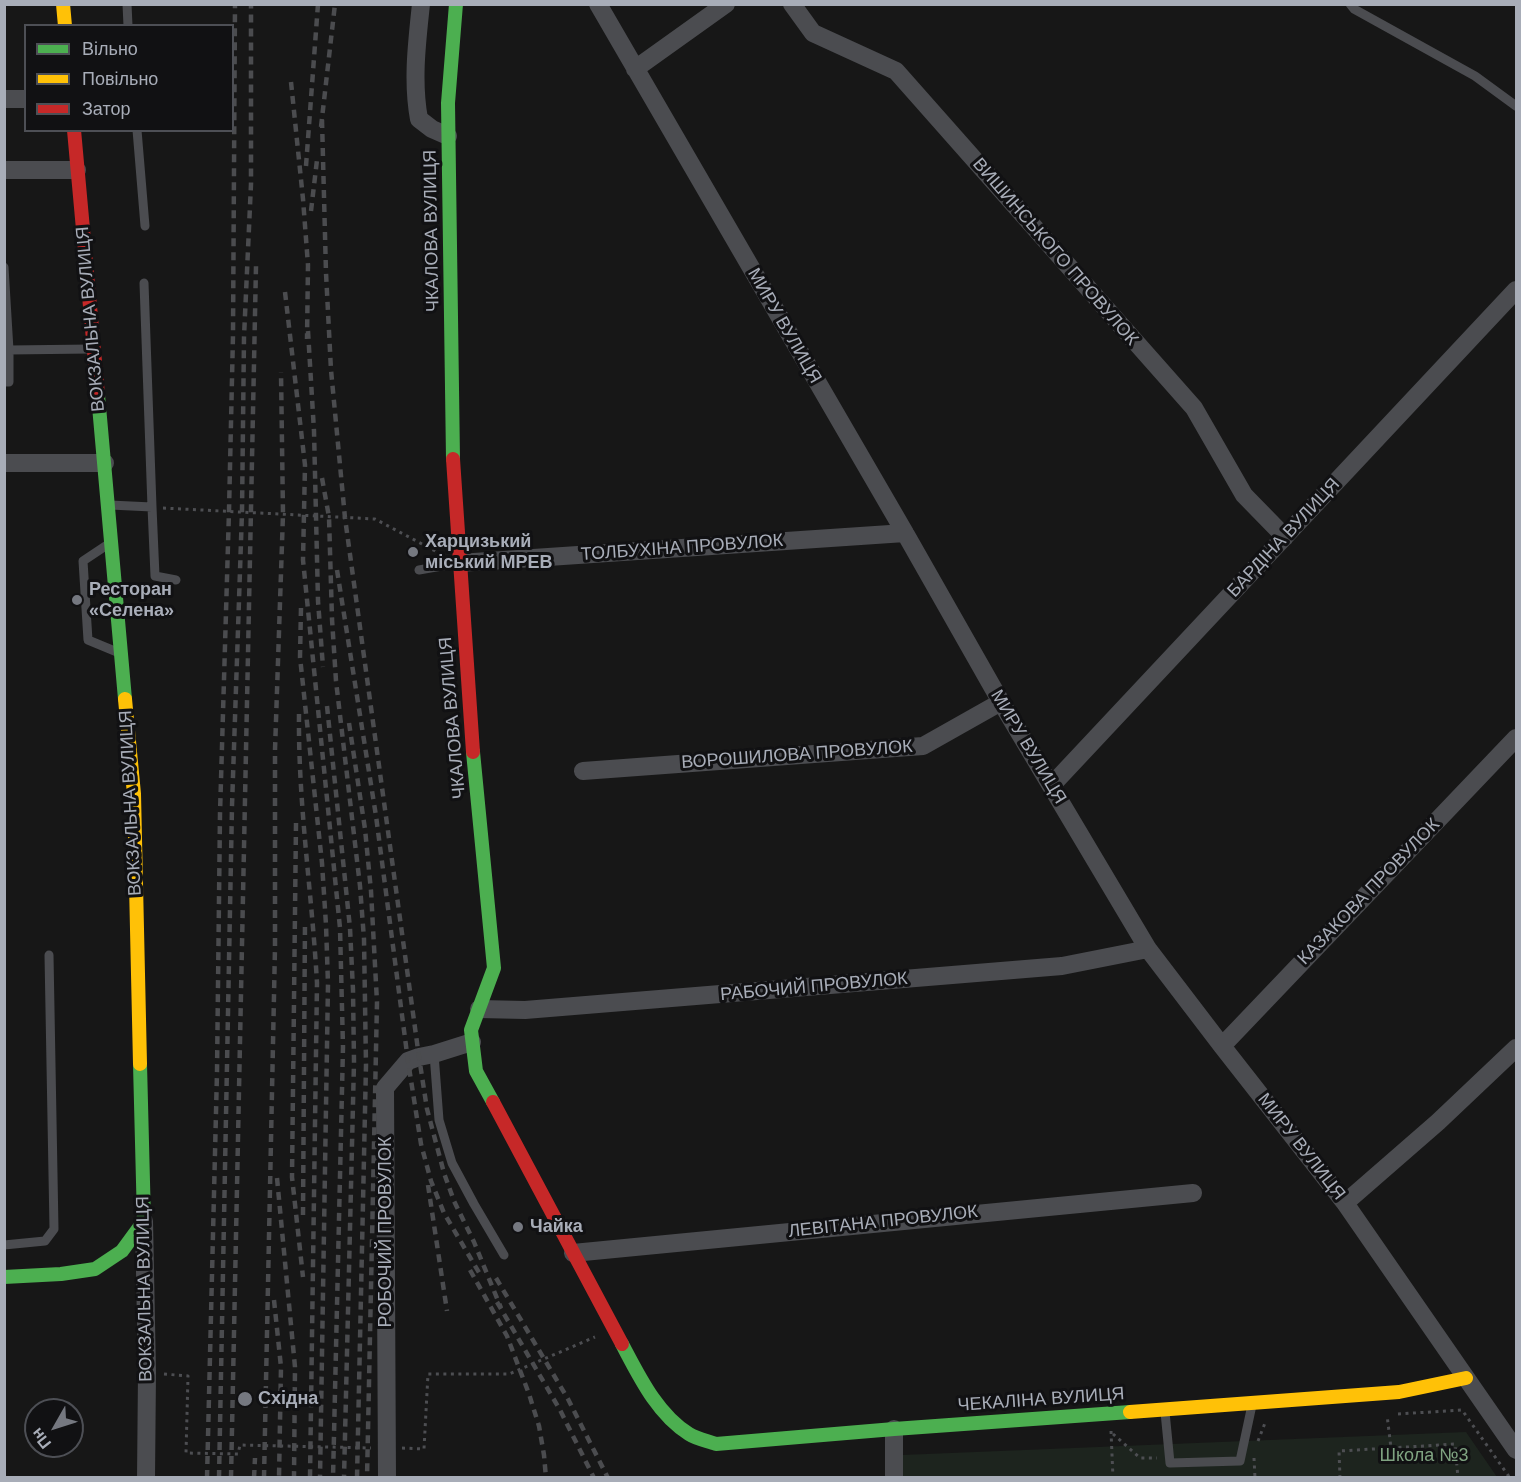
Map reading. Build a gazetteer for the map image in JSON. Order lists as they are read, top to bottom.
{
  "streets": {
    "street": [
      "ЧКАЛОВА ВУЛИЦЯ",
      "ВИШИНСЬКОГО ПРОВУЛОК",
      "ВОКЗАЛЬНА ВУЛИЦЯ",
      "МИРУ ВУЛИЦЯ",
      "БАРДІНА ВУЛИЦЯ",
      "ТОЛБУХІНА ПРОВУЛОК",
      "ВОРОШИЛОВА ПРОВУЛОК",
      "КАЗАКОВА ПРОВУЛОК",
      "РАБОЧИЙ ПРОВУЛОК",
      "ЛЕВІТАНА ПРОВУЛОК",
      "РОБОЧИЙ ПРОВУЛОК",
      "ЧЕКАЛІНА ВУЛИЦЯ"
    ]
  },
  "crossings": [
    ["ЧКАЛОВА ВУЛИЦЯ", "ТОЛБУХІНА ПРОВУЛОК"],
    ["ЧКАЛОВА ВУЛИЦЯ", "РАБОЧИЙ ПРОВУЛОК"],
    ["ЧКАЛОВА ВУЛИЦЯ", "ЛЕВІТАНА ПРОВУЛОК"],
    ["ЧКАЛОВА ВУЛИЦЯ", "РОБОЧИЙ ПРОВУЛОК"],
    ["ЧКАЛОВА ВУЛИЦЯ", "ЧЕКАЛІНА ВУЛИЦЯ"],
    ["ВИШИНСЬКОГО ПРОВУЛОК", "БАРДІНА ВУЛИЦЯ"],
    ["МИРУ ВУЛИЦЯ", "БАРДІНА ВУЛИЦЯ"],
    ["МИРУ ВУЛИЦЯ", "ТОЛБУХІНА ПРОВУЛОК"],
    ["МИРУ ВУЛИЦЯ", "ВОРОШИЛОВА ПРОВУЛОК"],
    ["МИРУ ВУЛИЦЯ", "КАЗАКОВА ПРОВУЛОК"],
    ["МИРУ ВУЛИЦЯ", "РАБОЧИЙ ПРОВУЛОК"],
    ["МИРУ ВУЛИЦЯ", "ЧЕКАЛІНА ВУЛИЦЯ"]
  ],
  "parks": ["Школа №3"],
  "places": [
    "Харцизький міський МРЕВ",
    "Ресторан «Селена»",
    "Чайка",
    "Східна"
  ],
  "legend": ["Вільно", "Повільно", "Затор"],
  "north": "bottom left"
}
